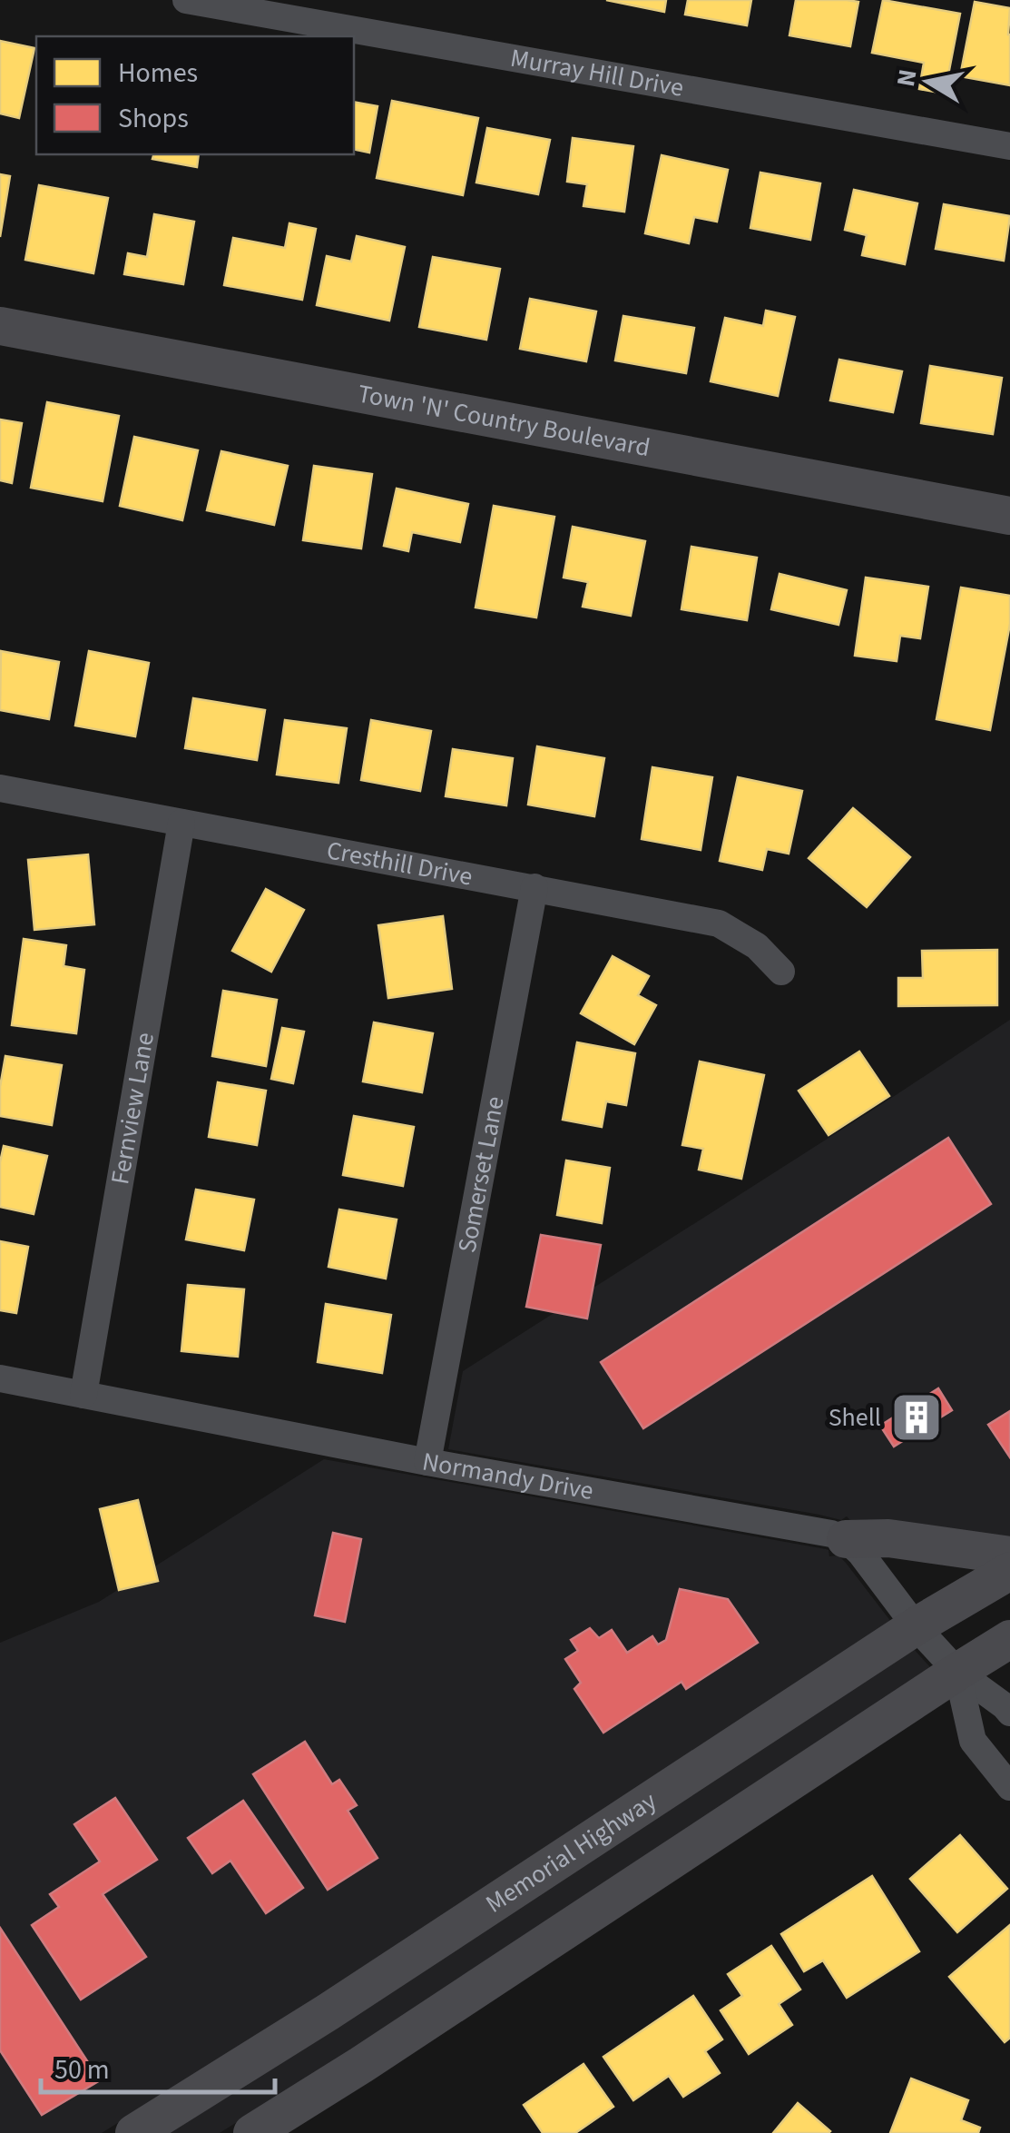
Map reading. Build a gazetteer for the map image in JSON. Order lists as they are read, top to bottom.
{
  "streets": {
    "main road": ["Town 'N' Country Boulevard", "Memorial Highway"],
    "street": [
      "Murray Hill Drive",
      "Cresthill Drive",
      "Fernview Lane",
      "Somerset Lane",
      "Normandy Drive"
    ]
  },
  "crossings": [
    ["Cresthill Drive", "Fernview Lane"],
    ["Cresthill Drive", "Somerset Lane"],
    ["Fernview Lane", "Normandy Drive"],
    ["Somerset Lane", "Normandy Drive"]
  ],
  "places": {
    "building": ["Shell"]
  },
  "legend": ["Homes", "Shops"],
  "scale_bar": "50 m",
  "north": "left"
}
